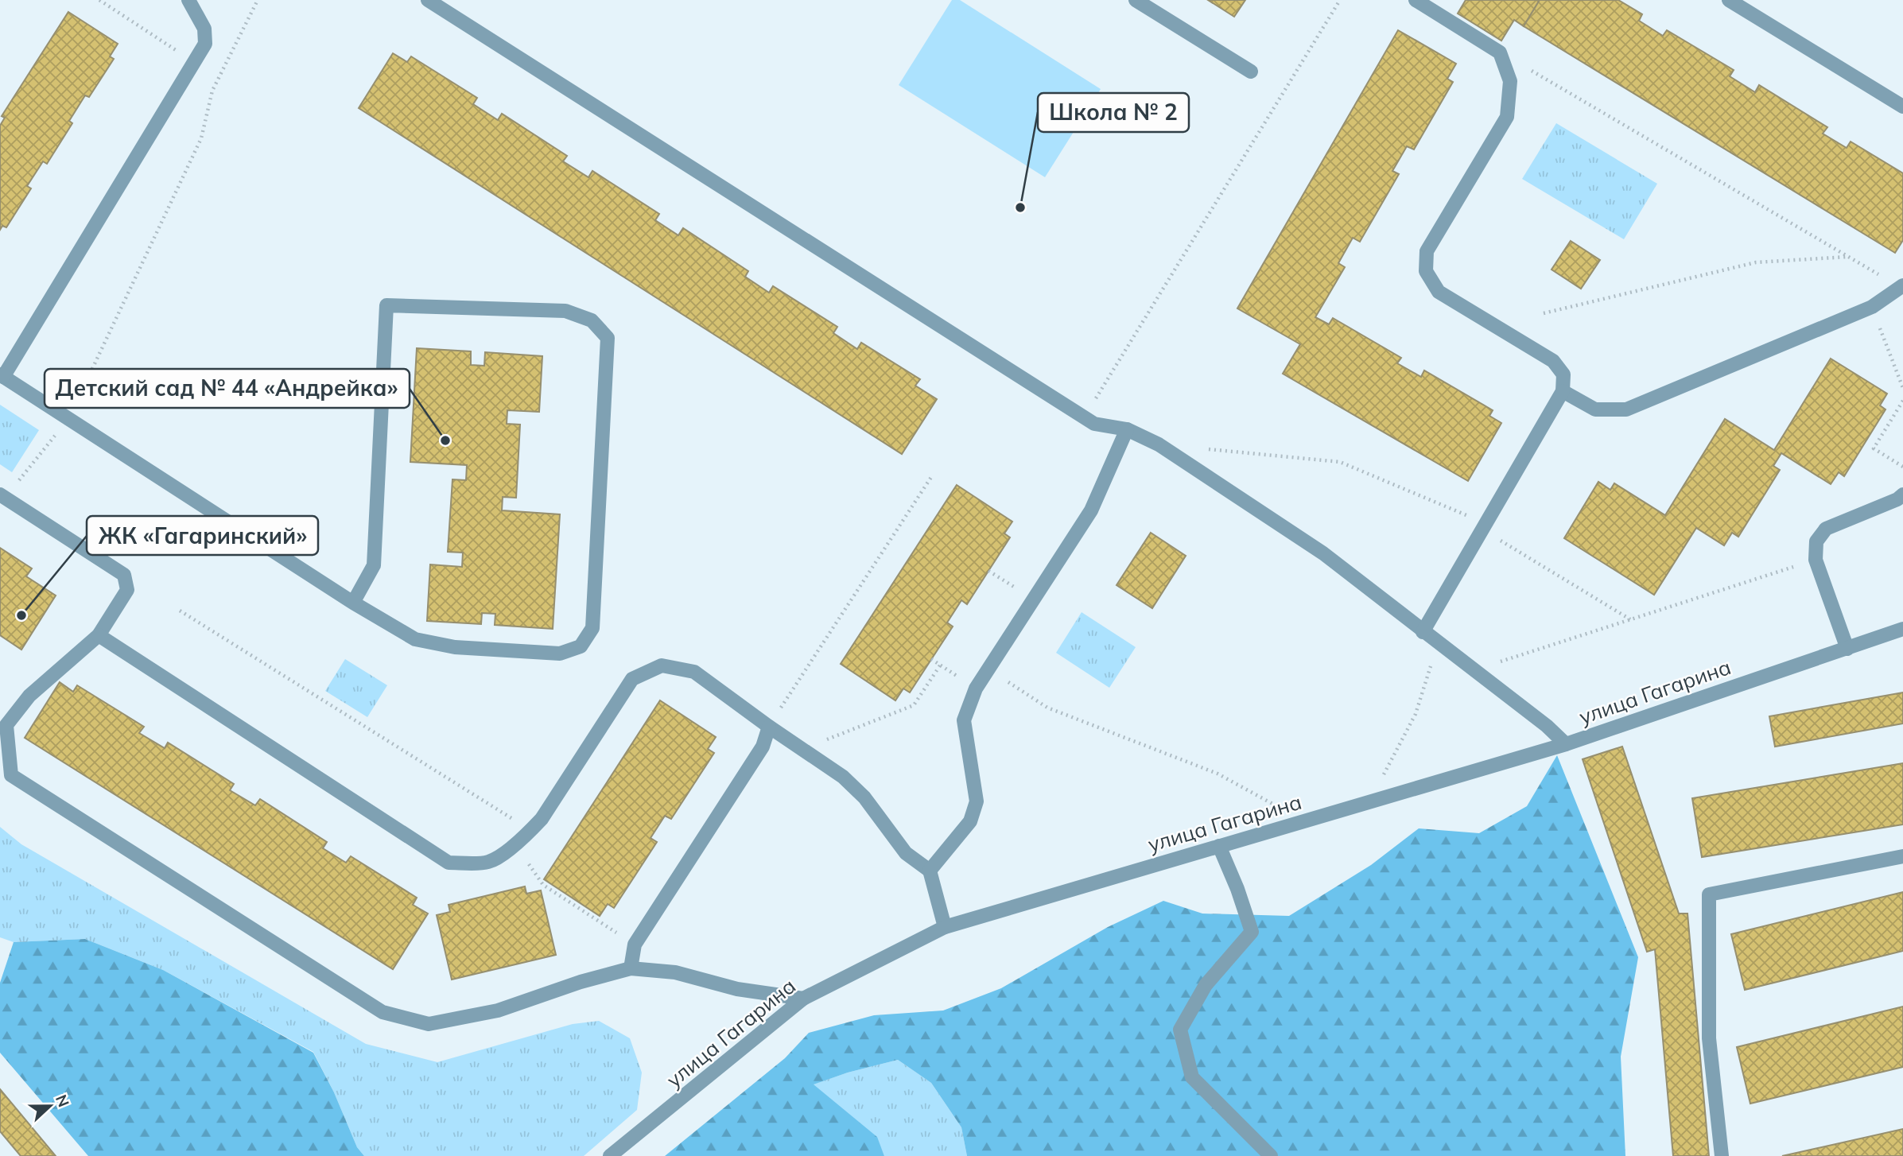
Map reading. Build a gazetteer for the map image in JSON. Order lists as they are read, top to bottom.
{
  "streets": {
    "street": ["улица Гагарина"]
  },
  "places": ["Школа № 2", "Детский сад № 44 «Андрейка»", "ЖК «Гагаринский»"],
  "north": "right"
}
